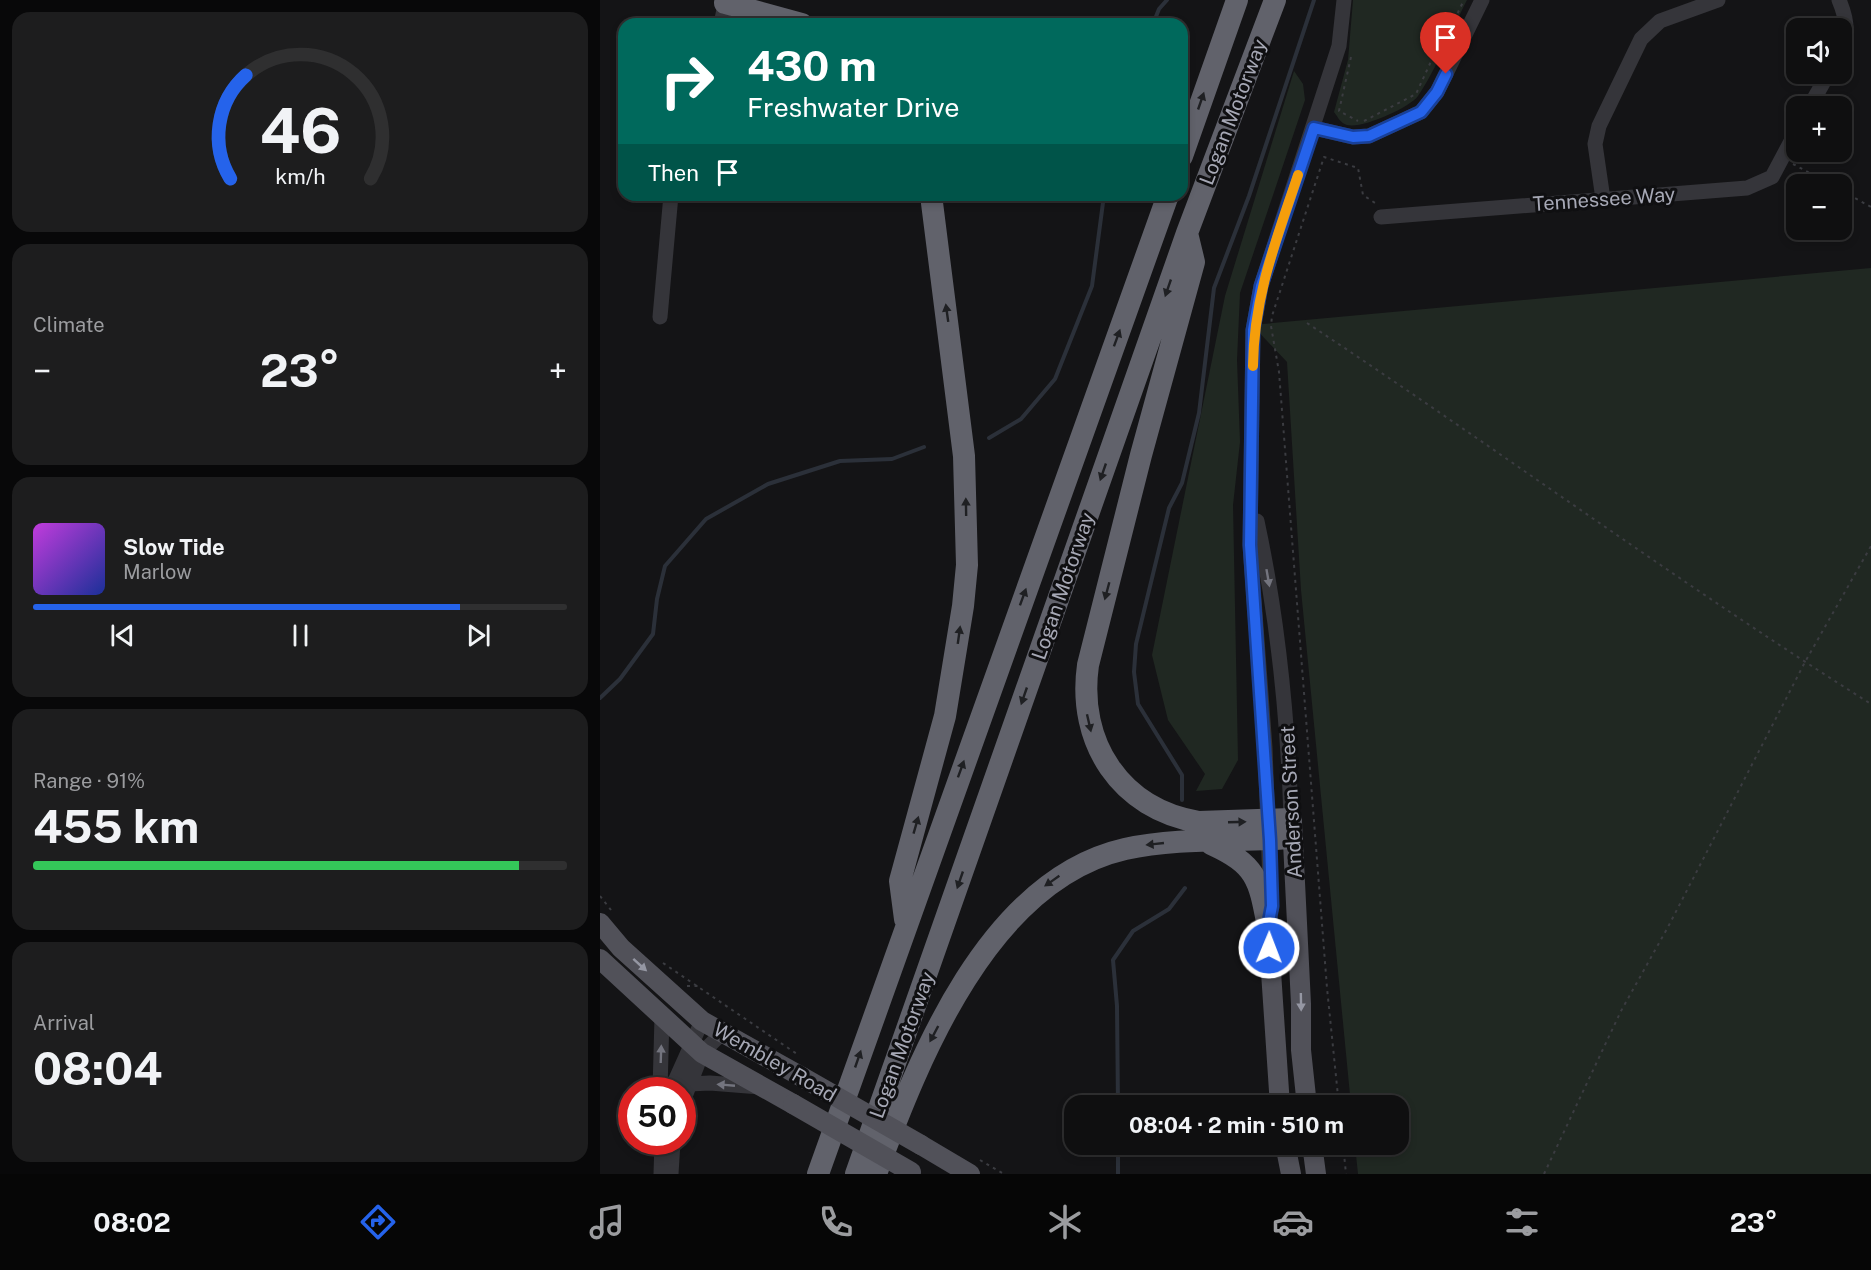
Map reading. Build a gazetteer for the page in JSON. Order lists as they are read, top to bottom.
{
  "streets": {
    "highway": ["Logan Motorway"],
    "main road": ["Anderson Street", "Wembley Road"],
    "street": ["Tennessee Way"]
  },
  "page": {
    "map_buttons": ["+", "−"],
    "turn": ["430 m", "Freshwater Drive"],
    "then": "Then",
    "tile": [
      "Climate",
      ["Range · 91%", "455 km"],
      ["Arrival", "08:04"]
    ],
    "heat": ["−", "23°", "+"],
    "song": ["Slow Tide", "Marlow"],
    "limit": "50",
    "trip": "08:04 · 2 min · 510 m",
    "tabs": ["08:02", "23°"],
    "gauge": ["46", "km/h"]
  }
}
